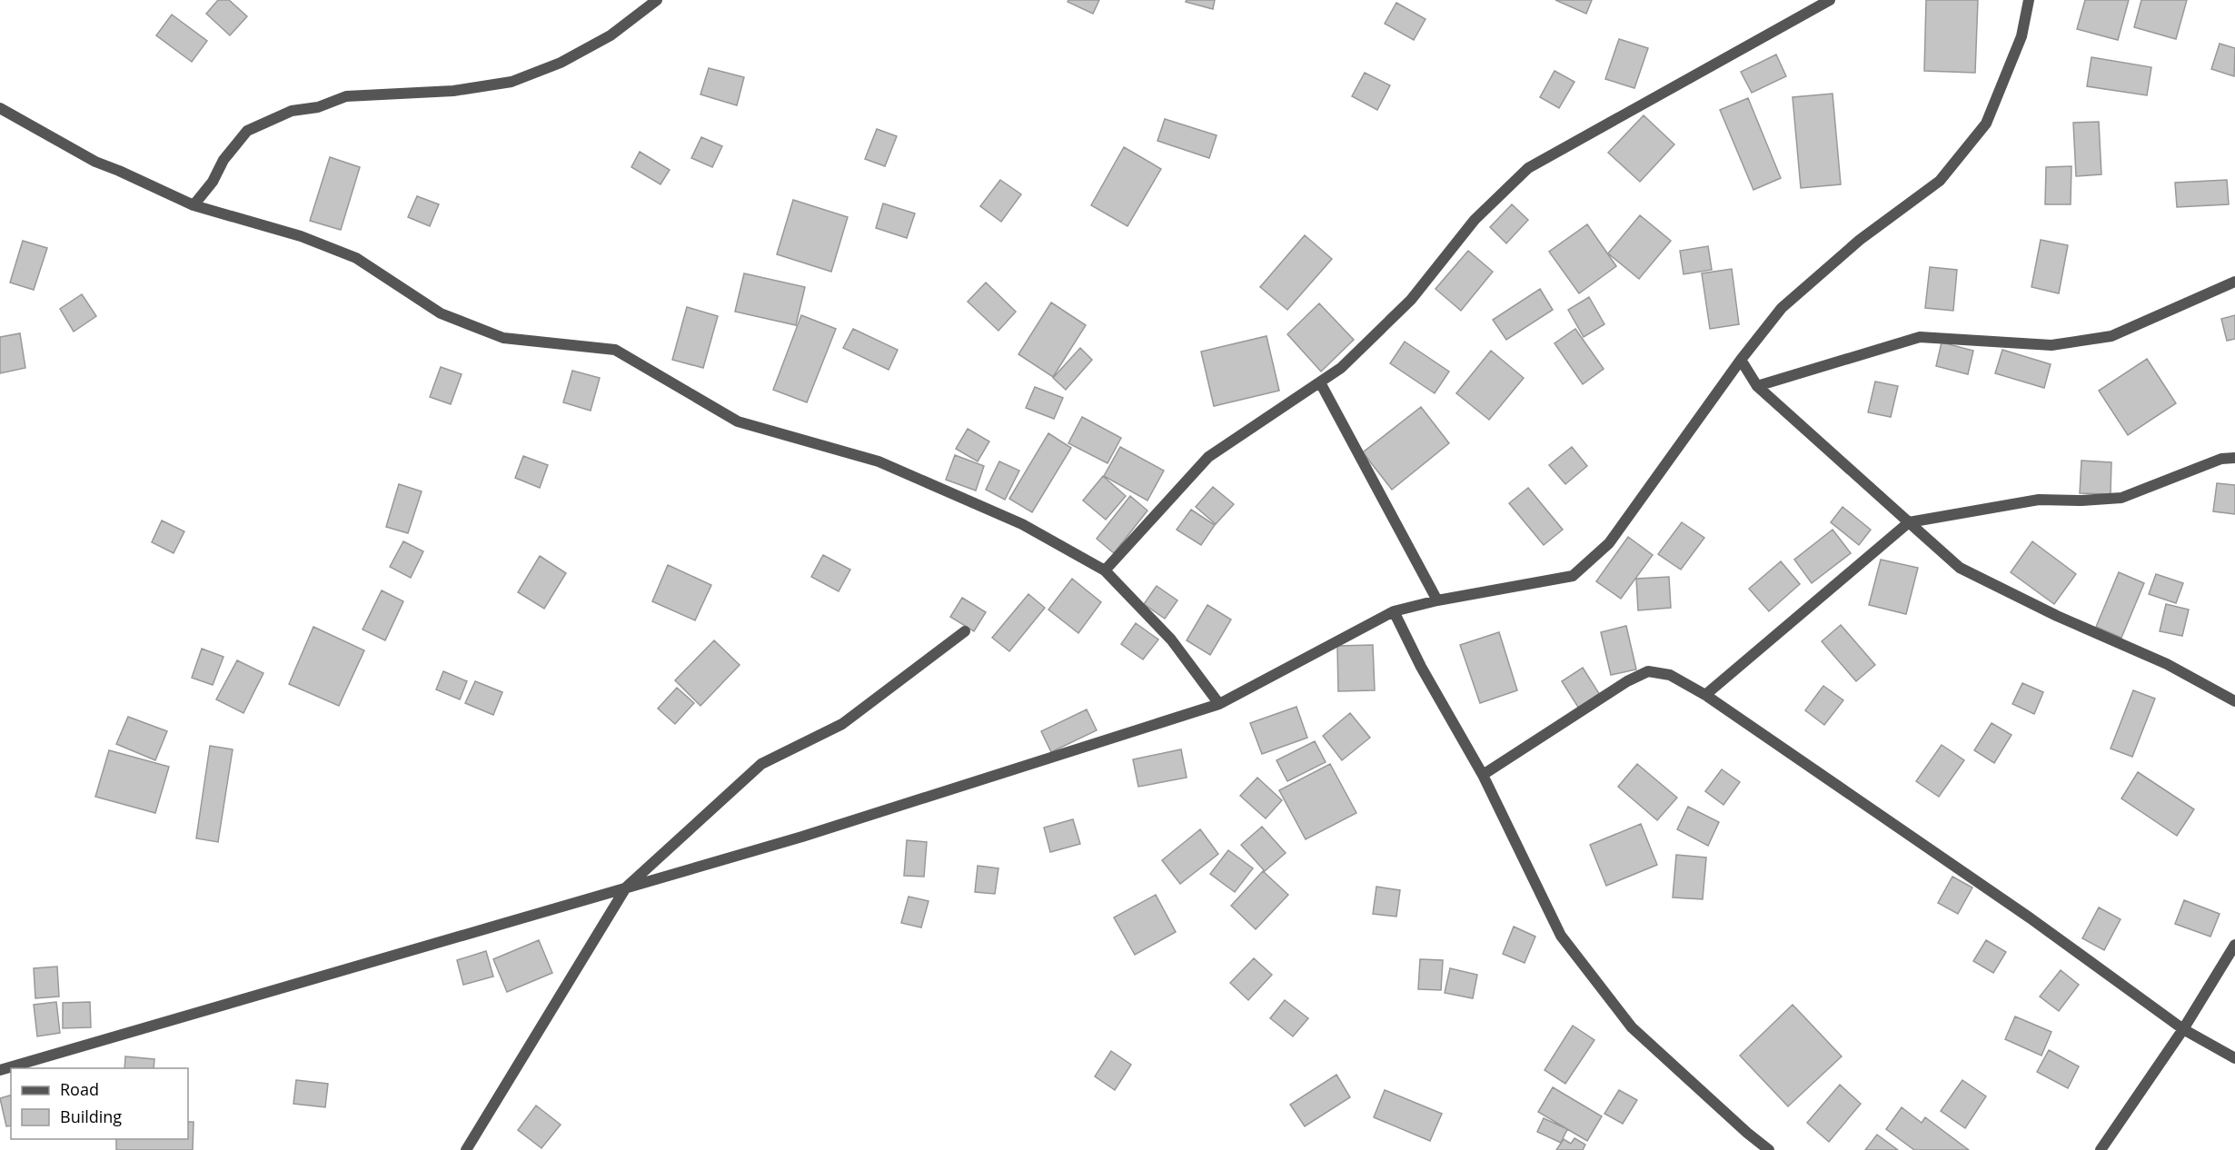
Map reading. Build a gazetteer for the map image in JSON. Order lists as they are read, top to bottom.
{
  "legend": ["Road", "Building"]
}
